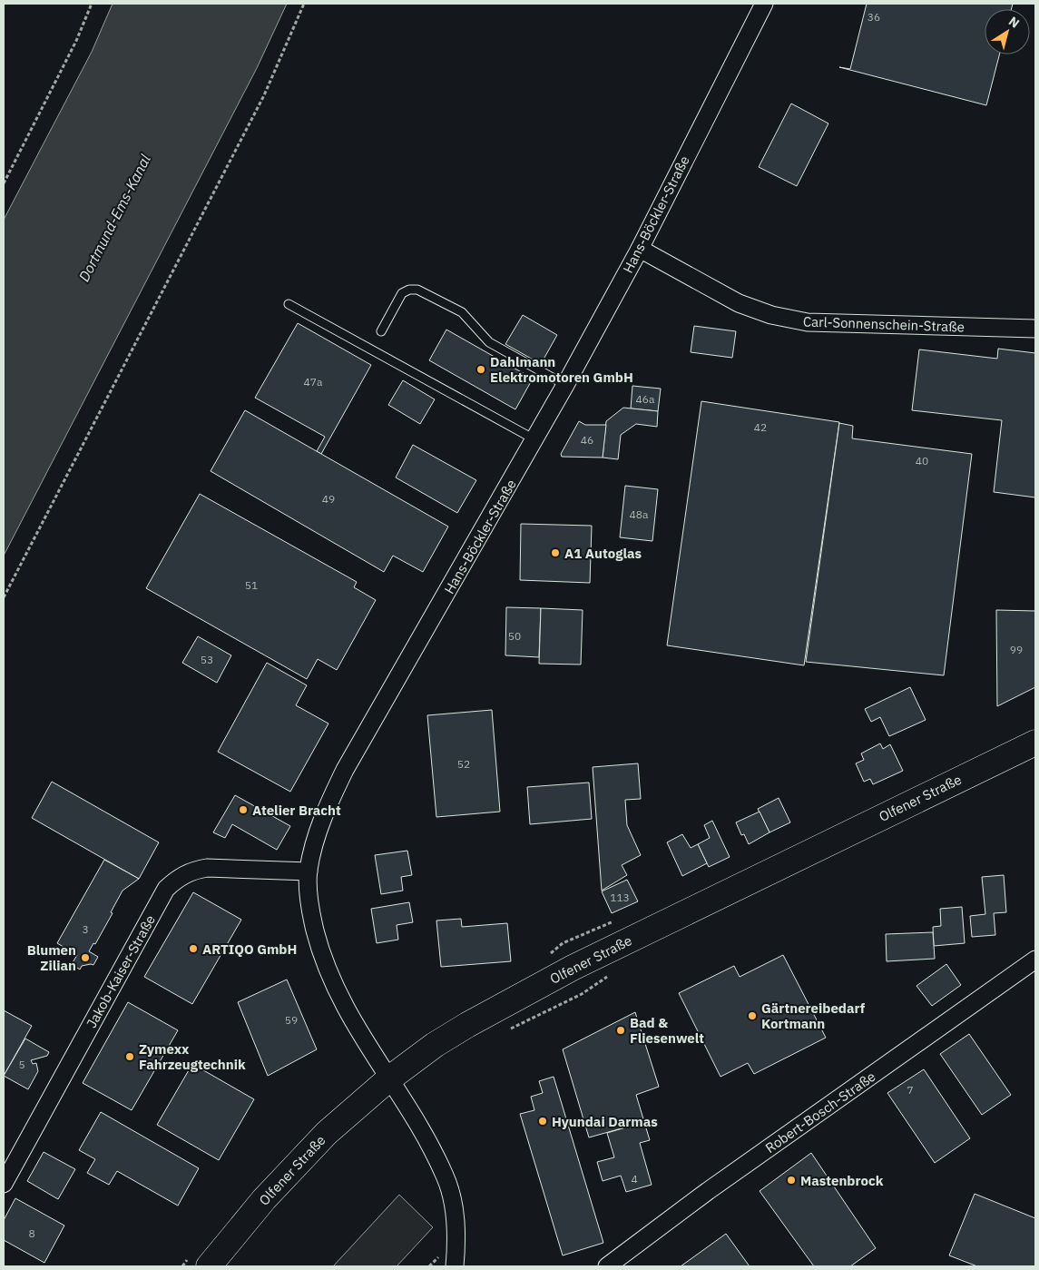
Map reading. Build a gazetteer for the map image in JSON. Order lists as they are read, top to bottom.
{
  "streets": {
    "main road": ["Olfener Straße"],
    "street": [
      "Hans-Böckler-Straße",
      "Carl-Sonnenschein-Straße",
      "Jakob-Kaiser-Straße",
      "Robert-Bosch-Straße"
    ]
  },
  "crossings": [
    ["Hans-Böckler-Straße", "Carl-Sonnenschein-Straße"],
    ["Hans-Böckler-Straße", "Olfener Straße"],
    ["Hans-Böckler-Straße", "Jakob-Kaiser-Straße"]
  ],
  "water": ["Dortmund-Ems-Kanal"],
  "places": [
    "Dahlmann Elektromotoren GmbH",
    "A1 Autoglas",
    "Atelier Bracht",
    "ARTIQO GmbH",
    "Blumen Zilian",
    "Gärtnereibedarf Kortmann",
    "Bad & Fliesenwelt",
    "Zymexx Fahrzeugtechnik",
    "Hyundai Darmas",
    "Mastenbrock"
  ],
  "house_numbers": [
    "36",
    "47a",
    "46a",
    "42",
    "46",
    "40",
    "49",
    "48a",
    "51",
    "50",
    "99",
    "53",
    "52",
    "113",
    "3",
    "59",
    "5",
    "7",
    "4",
    "8"
  ],
  "north": "top right"
}
